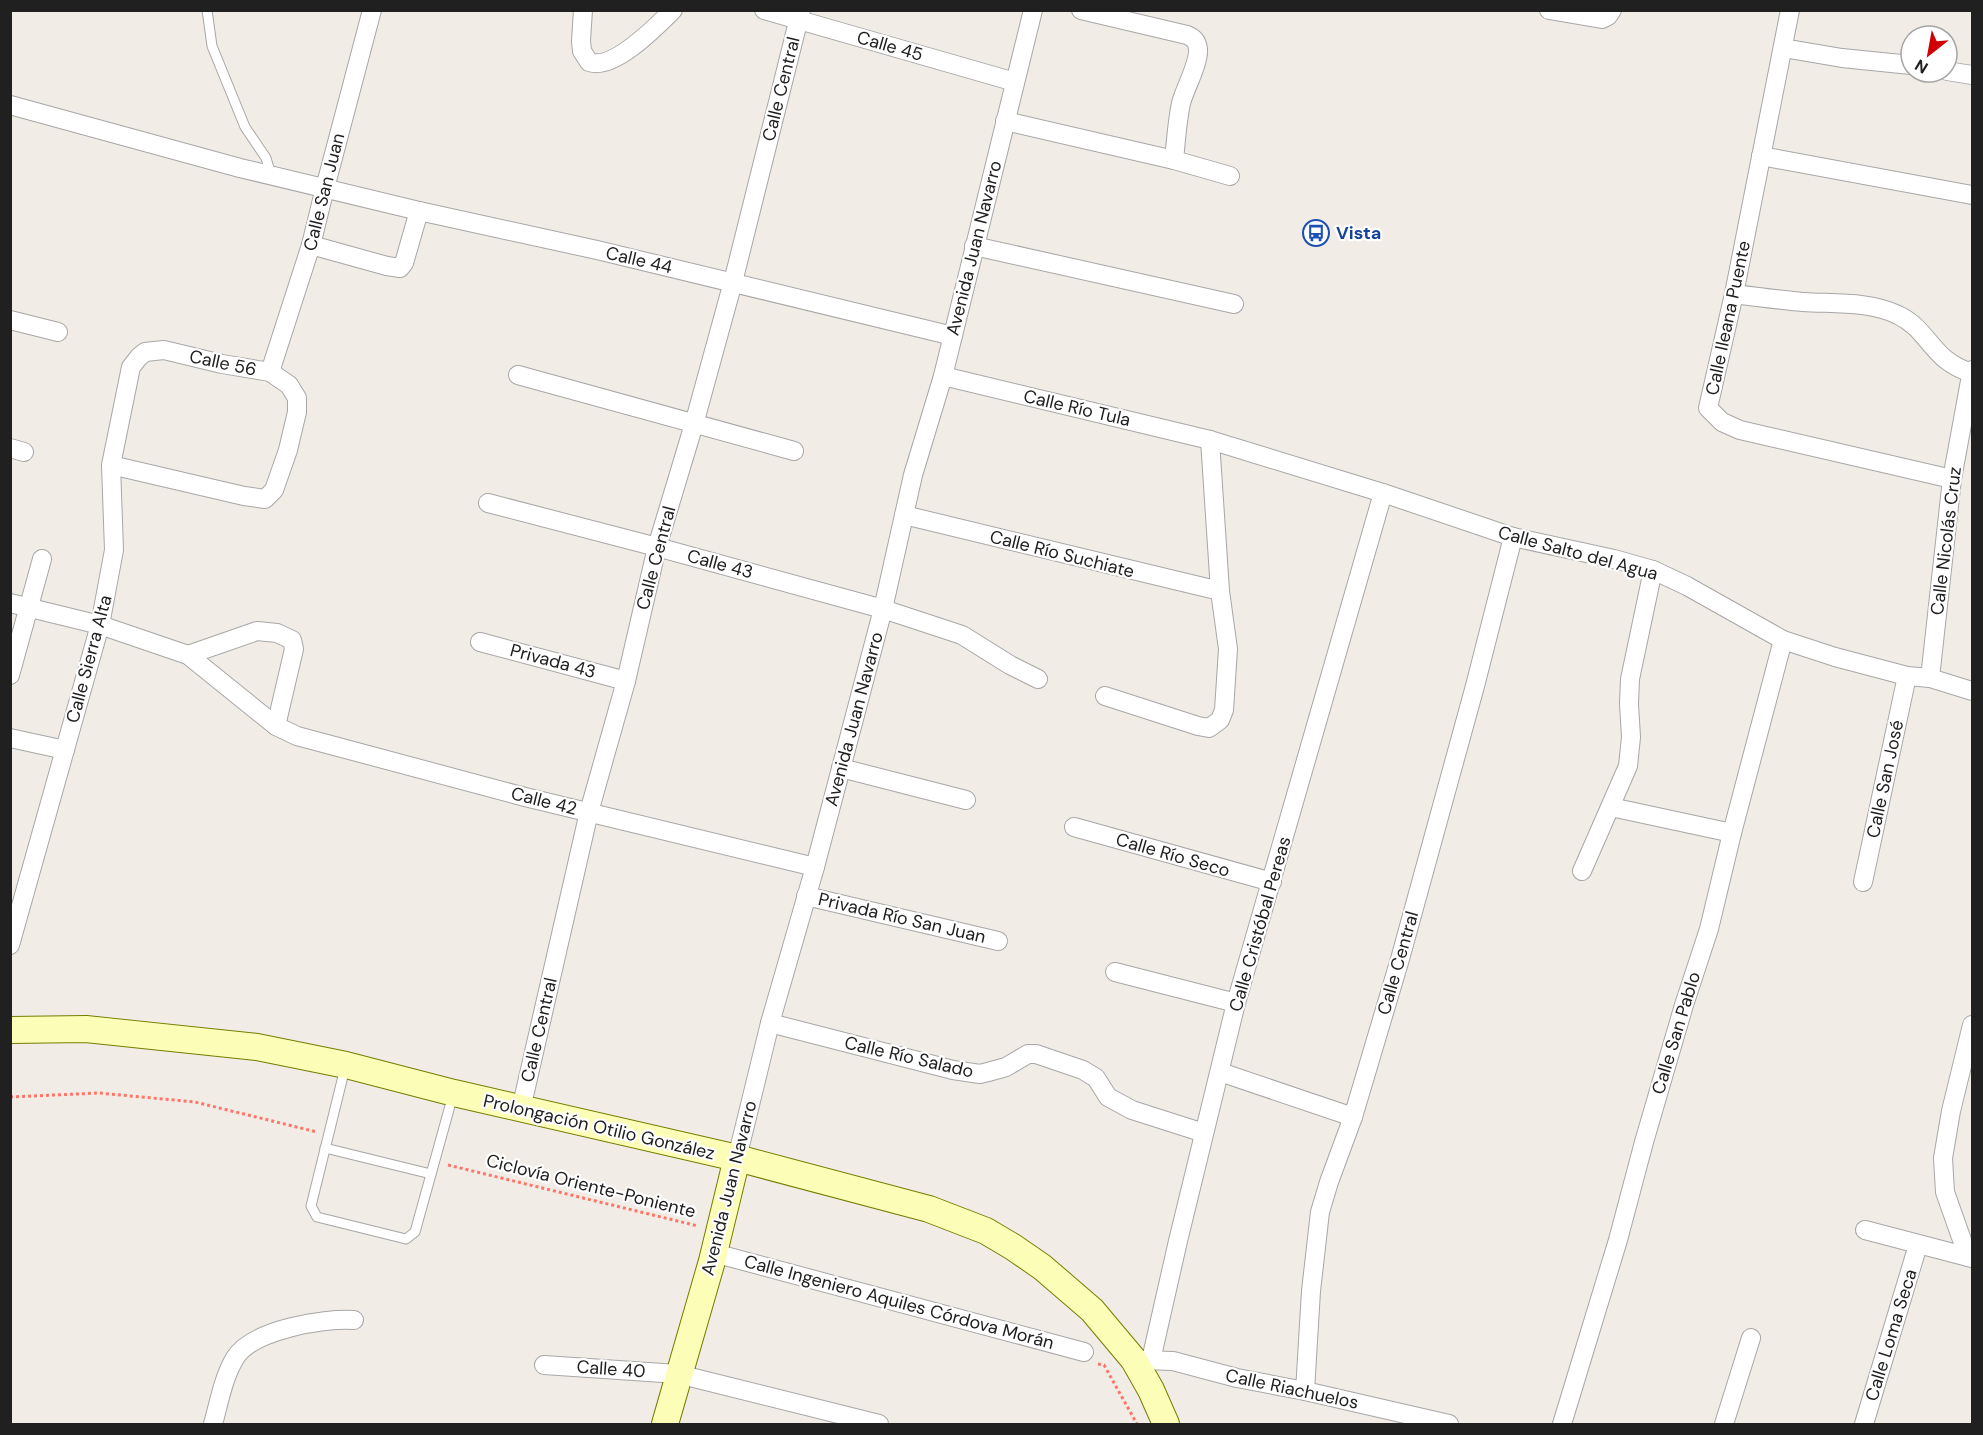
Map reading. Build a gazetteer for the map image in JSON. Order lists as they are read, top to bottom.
{
  "streets": {
    "main road": ["Avenida Juan Navarro", "Prolongación Otilio González"],
    "street": [
      "Calle 45",
      "Calle Central",
      "Calle San Juan",
      "Calle 44",
      "Calle Ileana Puente",
      "Calle 56",
      "Calle Río Tula",
      "Calle Nicolás Cruz",
      "Calle Salto del Agua",
      "Calle Río Suchiate",
      "Calle 43",
      "Calle Sierra Alta",
      "Privada 43",
      "Calle San José",
      "Calle 42",
      "Calle Río Seco",
      "Privada Río San Juan",
      "Calle Cristóbal Pereas",
      "Calle San Pablo",
      "Calle Río Salado",
      "Calle Ingeniero Aquiles Córdova Morán",
      "Calle Loma Seca",
      "Calle 40",
      "Calle Riachuelos"
    ],
    "path": ["Ciclovía Oriente-Poniente"]
  },
  "crossings": [
    ["Calle 45", "Calle Central"],
    ["Calle 45", "Avenida Juan Navarro"],
    ["Calle Central", "Calle 44"],
    ["Calle Central", "Calle Salto del Agua"],
    ["Calle Central", "Calle 43"],
    ["Calle Central", "Privada 43"],
    ["Calle Central", "Calle 42"],
    ["Calle Central", "Prolongación Otilio González"],
    ["Calle Central", "Calle Riachuelos"],
    ["Calle San Juan", "Calle 44"],
    ["Calle San Juan", "Calle 56"],
    ["Avenida Juan Navarro", "Calle 44"],
    ["Avenida Juan Navarro", "Calle Río Tula"],
    ["Avenida Juan Navarro", "Calle Río Suchiate"],
    ["Avenida Juan Navarro", "Calle 43"],
    ["Avenida Juan Navarro", "Calle 42"],
    ["Avenida Juan Navarro", "Privada Río San Juan"],
    ["Avenida Juan Navarro", "Calle Río Salado"],
    ["Avenida Juan Navarro", "Prolongación Otilio González"],
    ["Avenida Juan Navarro", "Calle Ingeniero Aquiles Córdova Morán"],
    ["Avenida Juan Navarro", "Calle 40"],
    ["Calle Ileana Puente", "Calle Nicolás Cruz"],
    ["Calle 56", "Calle Sierra Alta"],
    ["Calle Río Tula", "Calle Salto del Agua"],
    ["Calle Nicolás Cruz", "Calle Salto del Agua"],
    ["Calle Salto del Agua", "Calle San José"],
    ["Calle Salto del Agua", "Calle Cristóbal Pereas"],
    ["Calle Salto del Agua", "Calle San Pablo"],
    ["Calle Río Seco", "Calle Cristóbal Pereas"],
    ["Calle Cristóbal Pereas", "Calle Río Salado"],
    ["Calle Cristóbal Pereas", "Prolongación Otilio González"],
    ["Calle Cristóbal Pereas", "Calle Riachuelos"],
    ["Prolongación Otilio González", "Calle Riachuelos"]
  ],
  "places": {
    "bus stop": ["Vista"]
  },
  "north": "bottom left"
}
